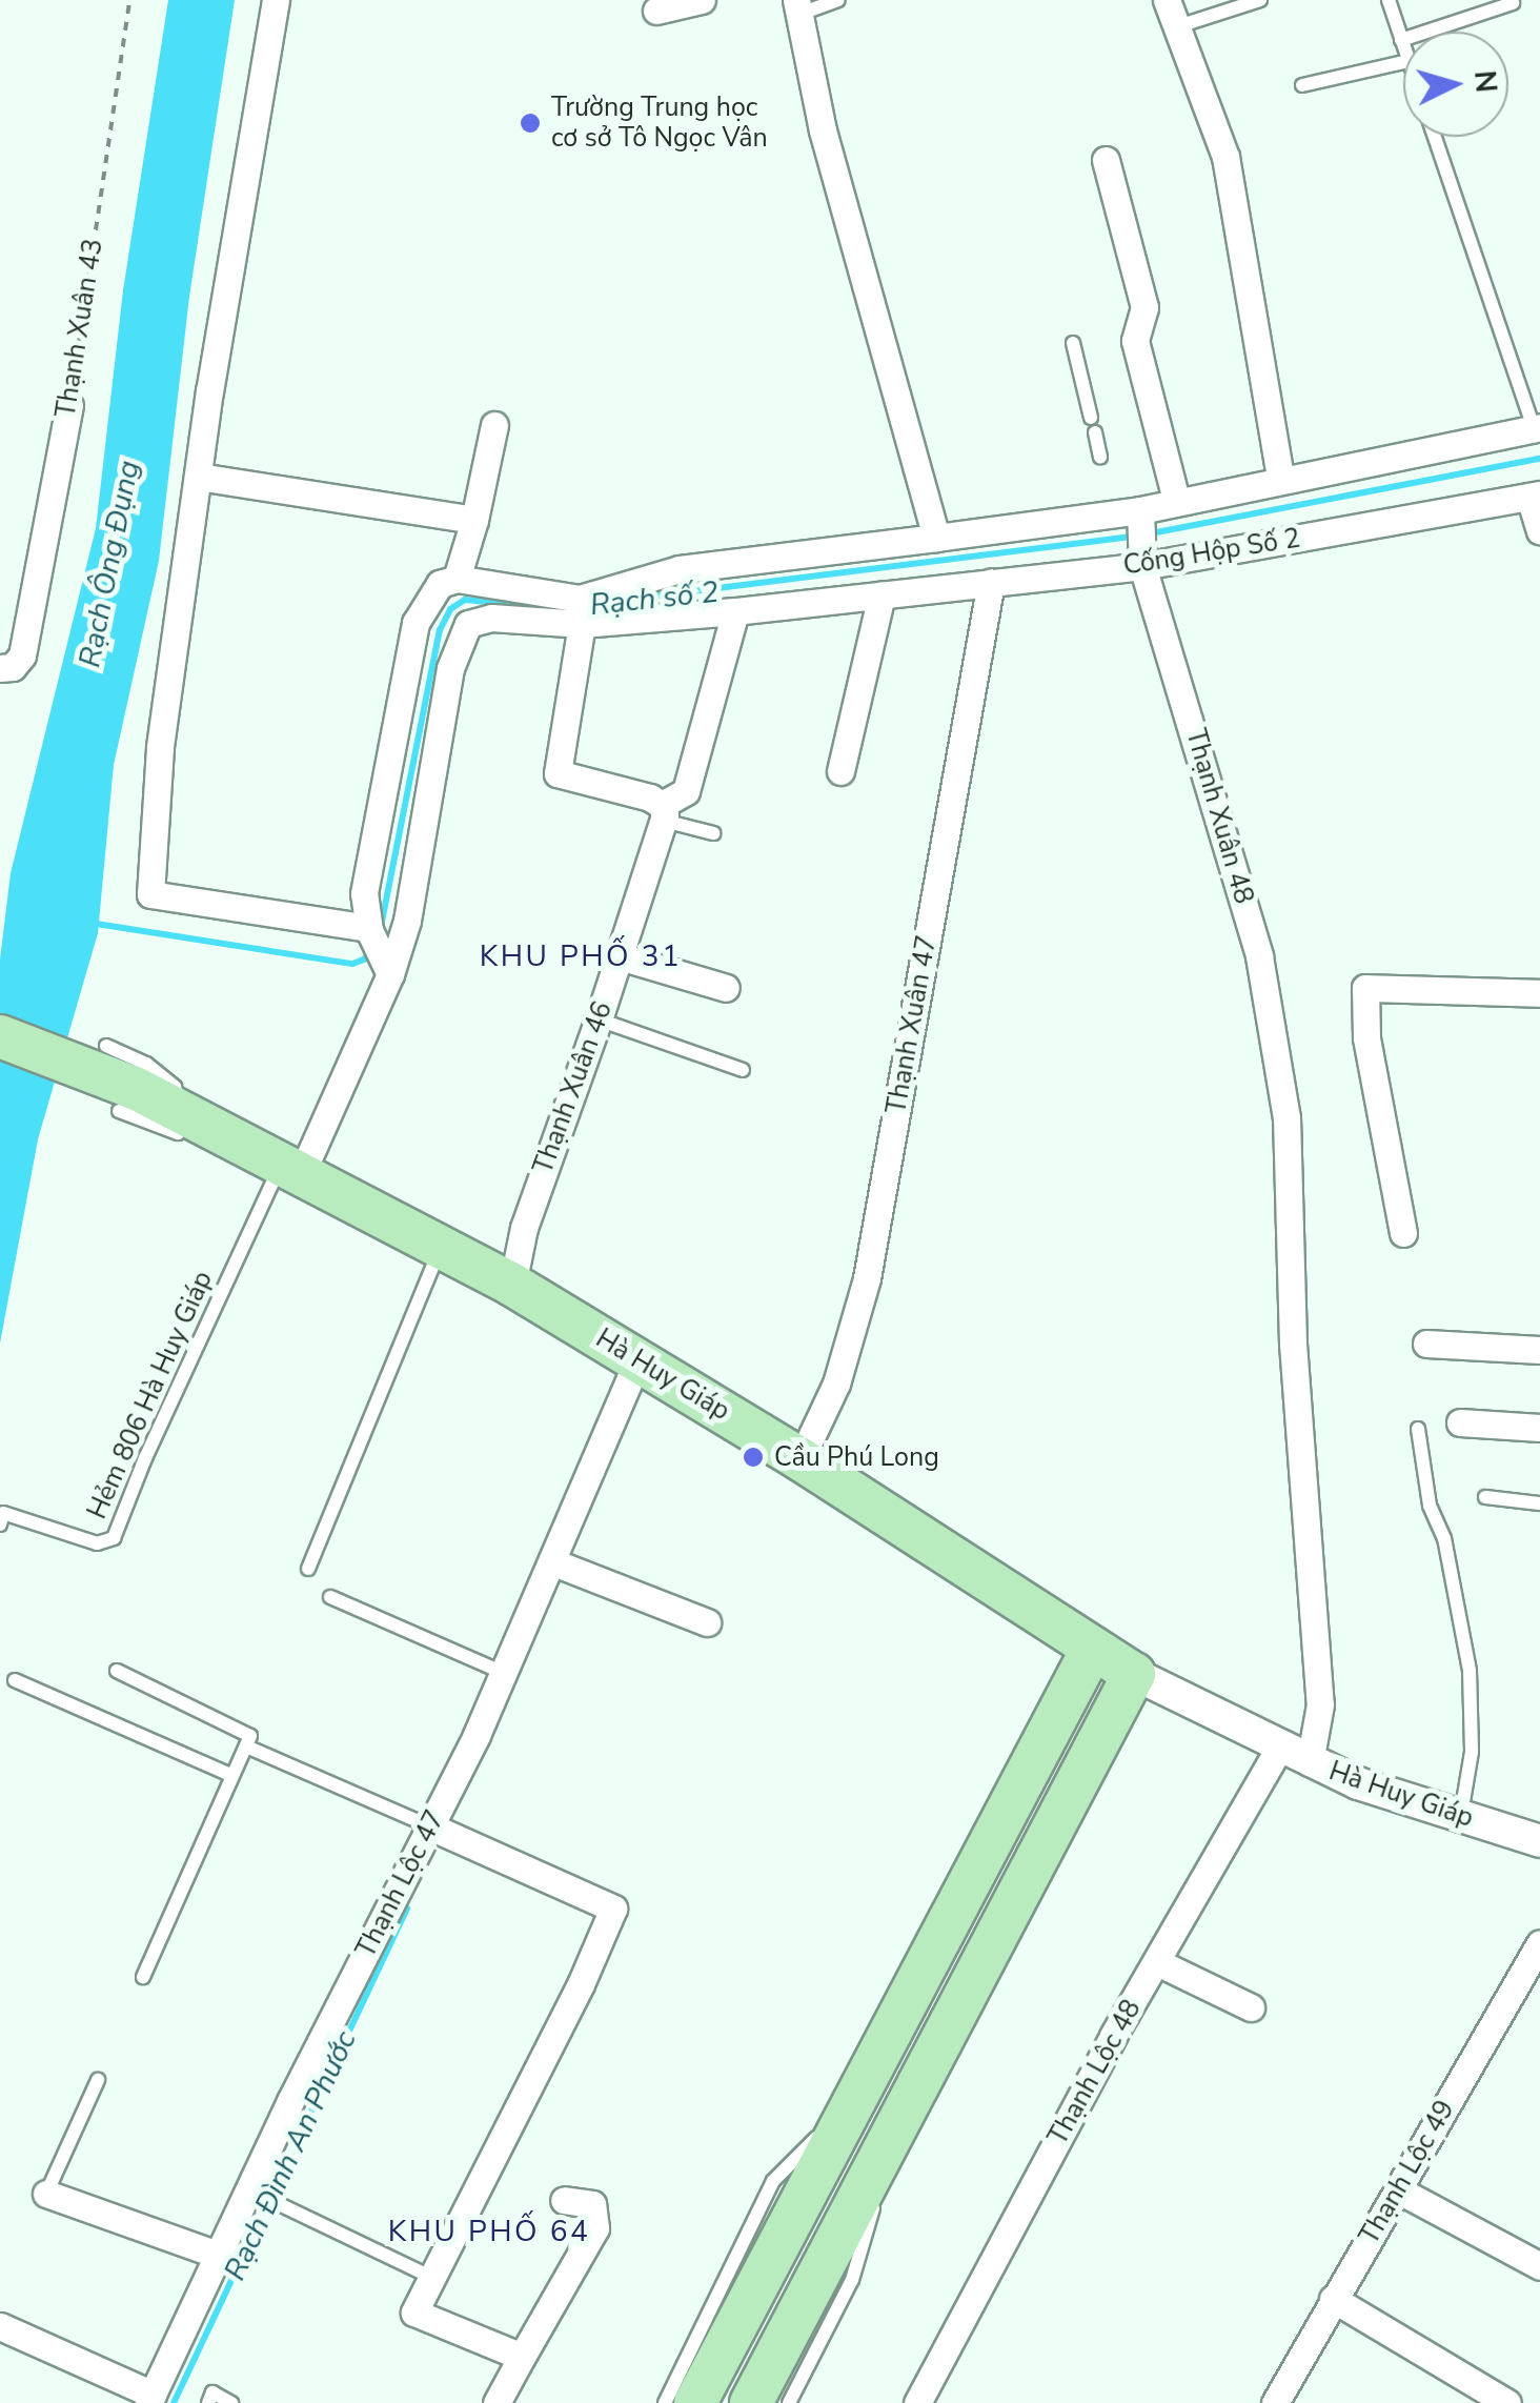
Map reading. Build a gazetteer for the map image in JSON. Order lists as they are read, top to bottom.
{
  "streets": {
    "main road": ["Hà Huy Giáp"],
    "street": [
      "Thạnh Xuân 43",
      "Cống Hộp Số 2",
      "Thạnh Xuân 48",
      "Thạnh Xuân 47",
      "Thạnh Xuân 46",
      "Thạnh Lộc 47",
      "Thạnh Lộc 48",
      "Thạnh Lộc 49"
    ],
    "lane": ["Hẻm 806 Hà Huy Giáp"]
  },
  "crossings": [
    ["Cống Hộp Số 2", "Thạnh Xuân 48"],
    ["Cống Hộp Số 2", "Thạnh Xuân 47"],
    ["Cống Hộp Số 2", "Thạnh Xuân 46"],
    ["Thạnh Xuân 48", "Hà Huy Giáp"],
    ["Thạnh Xuân 47", "Hà Huy Giáp"],
    ["Thạnh Xuân 46", "Hà Huy Giáp"],
    ["Hà Huy Giáp", "Hẻm 806 Hà Huy Giáp"],
    ["Hà Huy Giáp", "Thạnh Lộc 47"],
    ["Hà Huy Giáp", "Thạnh Lộc 48"]
  ],
  "districts": ["KHU PHỐ 31", "KHU PHỐ 64"],
  "water": ["Rạch Ông Đụng", "Rạch số 2", "Rạch Đình An Phước"],
  "places": ["Trường Trung học cơ sở Tô Ngọc Vân", "Cầu Phú Long"],
  "north": "right"
}
